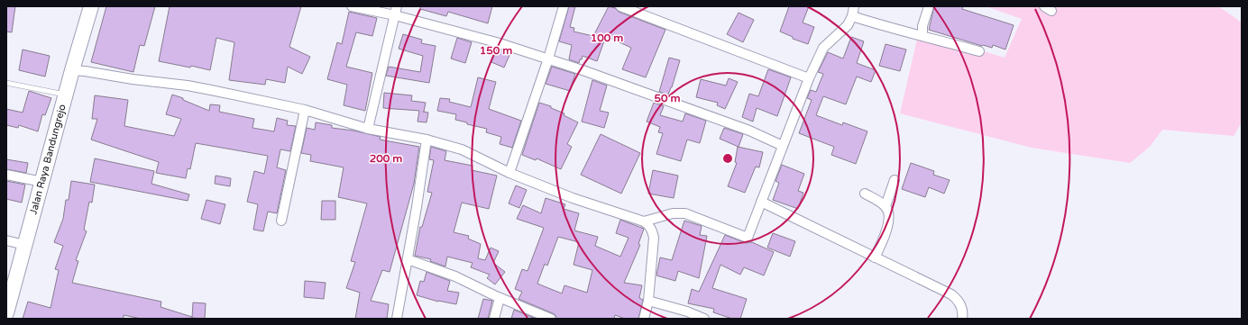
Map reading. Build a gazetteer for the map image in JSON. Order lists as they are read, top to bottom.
{
  "streets": {
    "main road": ["Jalan Raya Bandungrejo"]
  },
  "rings": [
    "100 m",
    "150 m",
    "50 m",
    "200 m"
  ]
}
